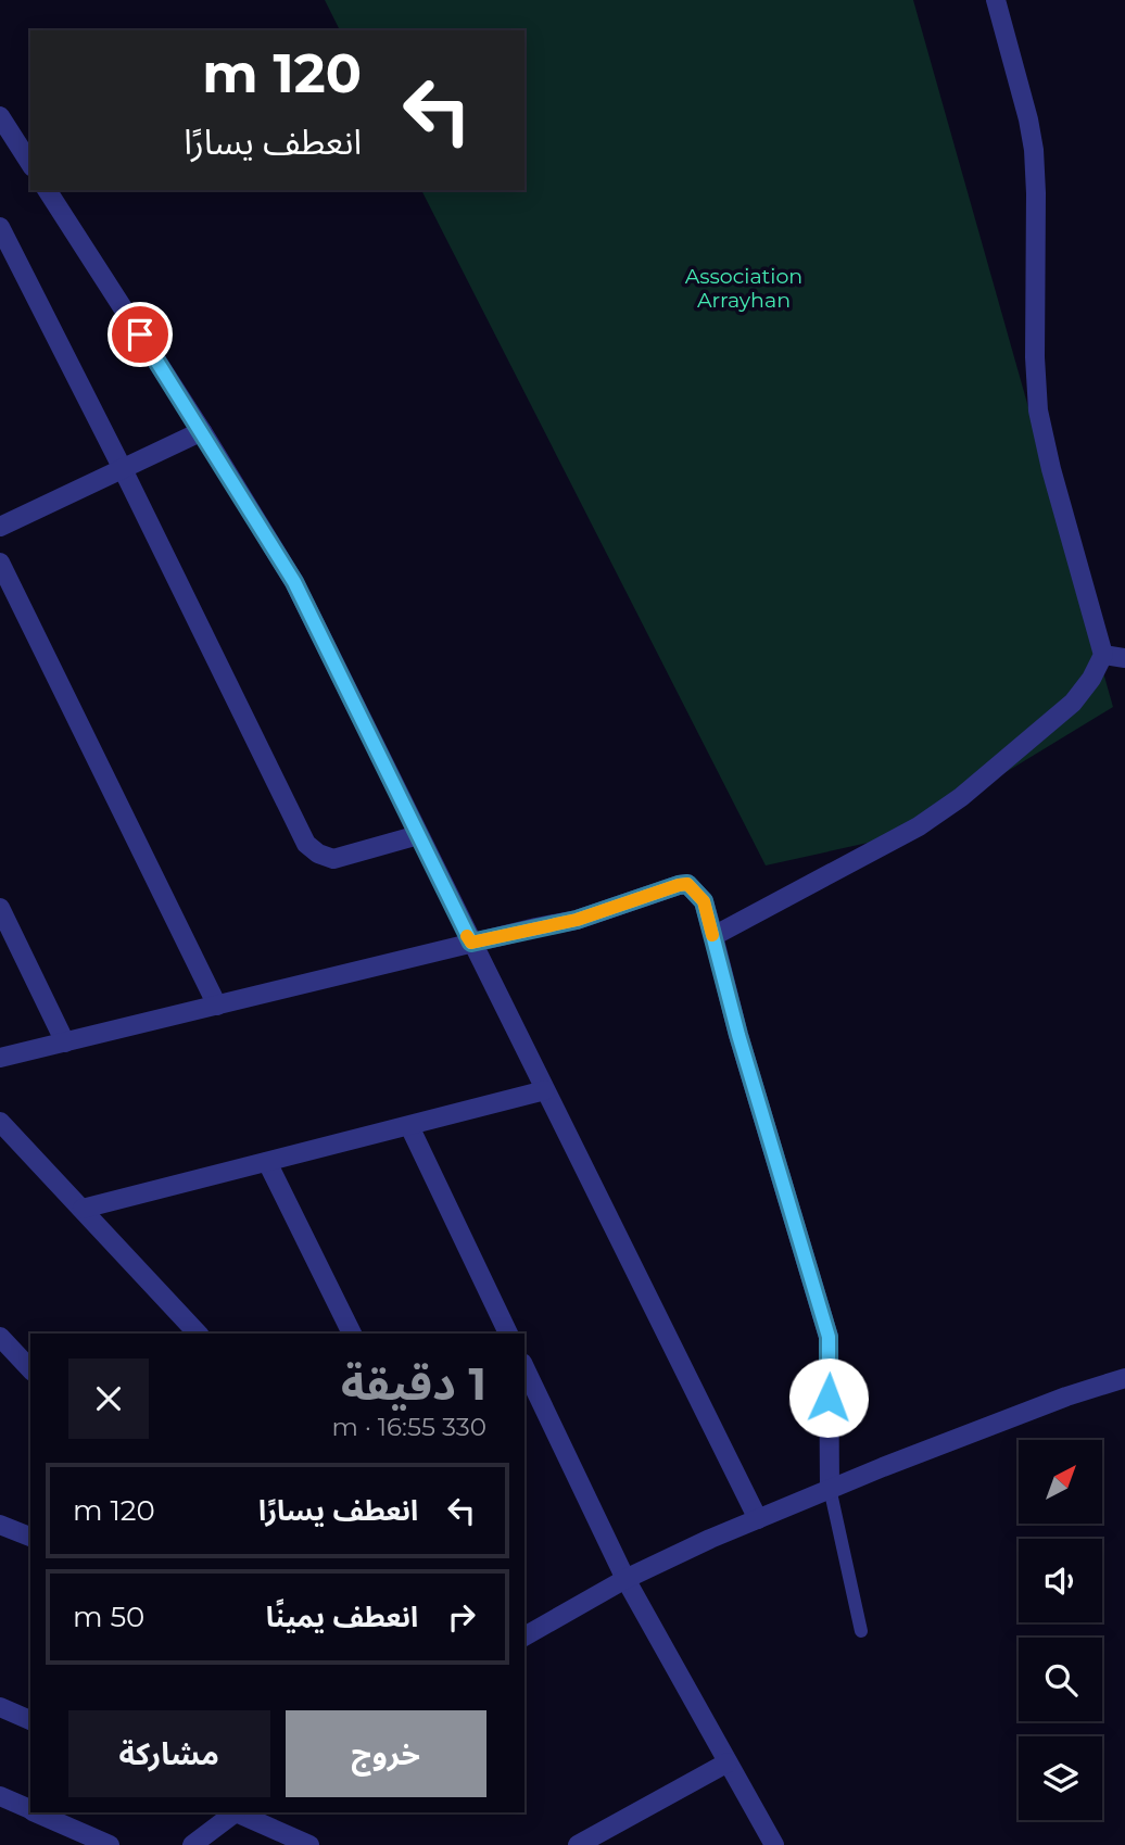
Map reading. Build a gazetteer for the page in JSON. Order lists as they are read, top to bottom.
{
  "parks": ["Association Arrayhan"],
  "north": "top right",
  "page": {
    "turn": ["120 m", "انعطف يسارًا"],
    "heading": ["1 دقيقة", "330 m · 16:55"],
    "list": [
      {
        "name": "انعطف يسارًا",
        "value": "120 m"
      },
      {
        "name": "انعطف يمينًا",
        "value": "50 m"
      }
    ],
    "buttons": ["خروج", "مشاركة"]
  }
}
